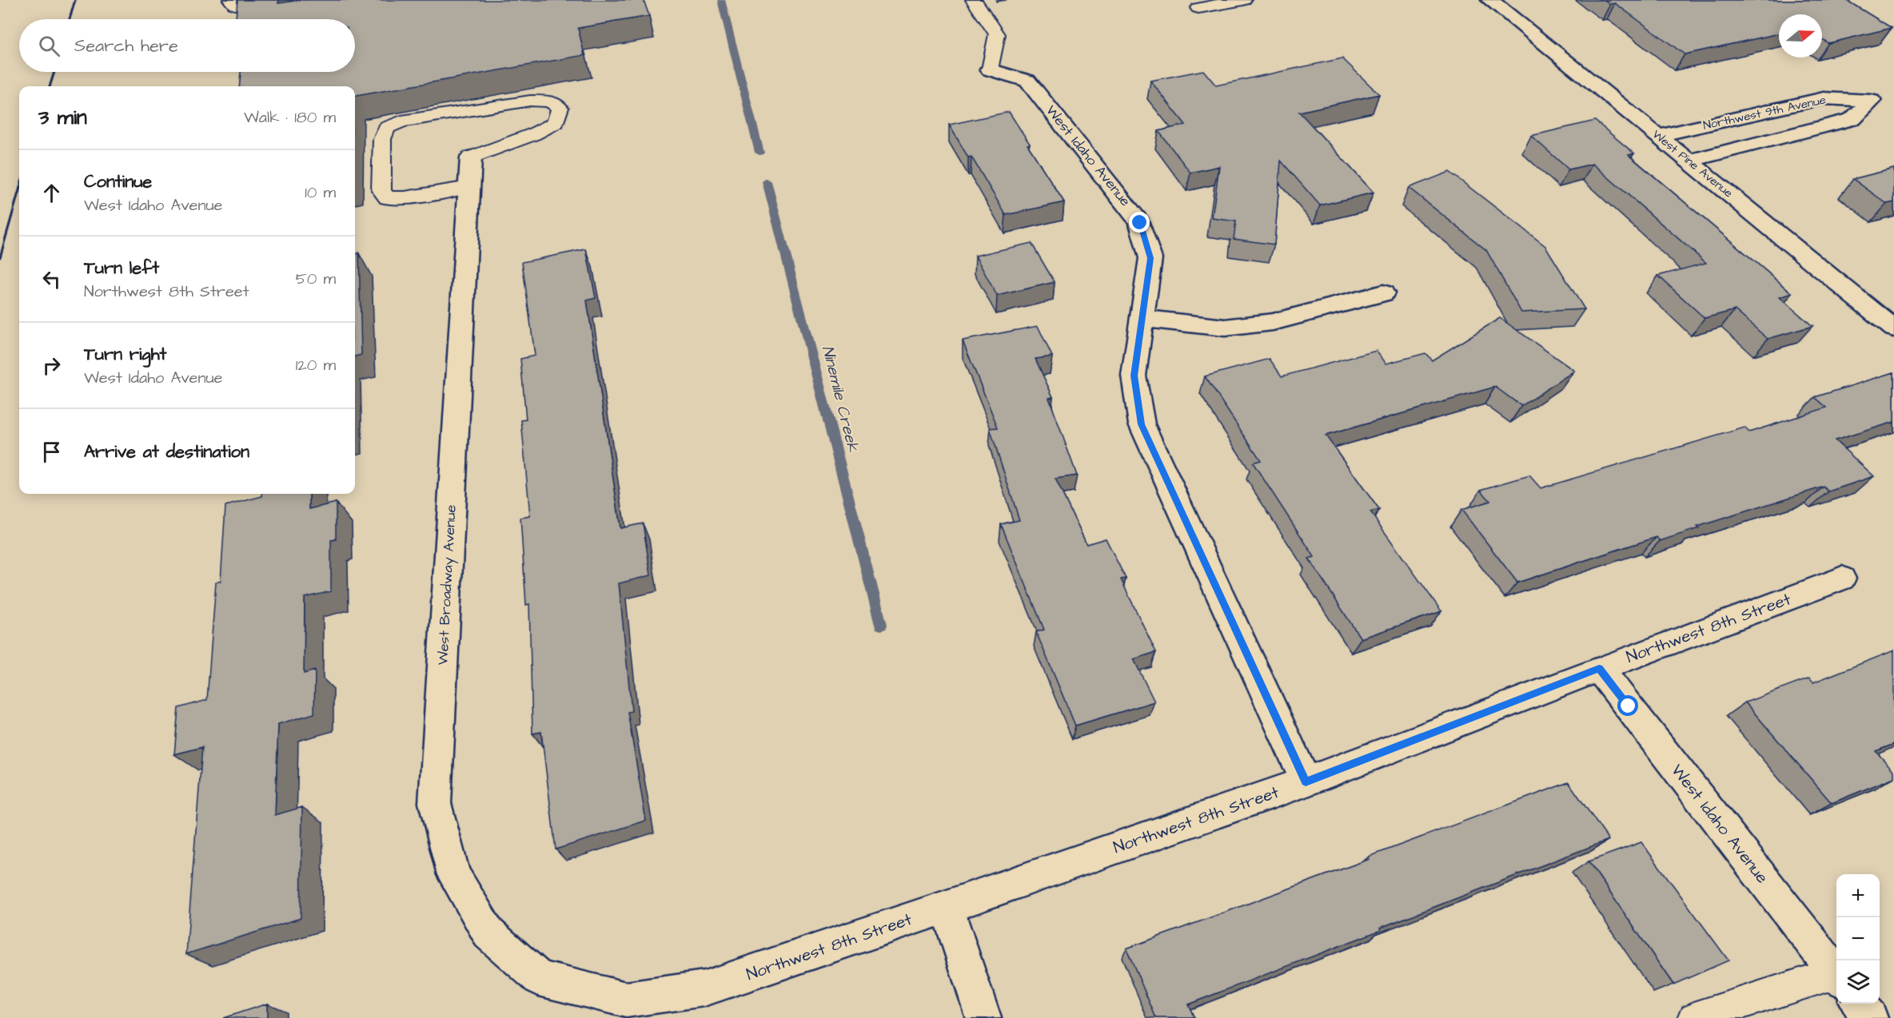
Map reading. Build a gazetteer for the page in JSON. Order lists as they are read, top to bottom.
{
  "streets": {
    "street": [
      "Northwest 9th Avenue",
      "West Idaho Avenue",
      "West Pine Avenue",
      "West Broadway Avenue",
      "Northwest 8th Street"
    ]
  },
  "crossings": [
    ["Northwest 9th Avenue", "West Pine Avenue"],
    ["West Idaho Avenue", "Northwest 8th Street"],
    ["West Broadway Avenue", "Northwest 8th Street"]
  ],
  "water": ["Ninemile Creek"],
  "north": "right",
  "page": {
    "search": "Search here",
    "heading": ["3 min", "Walk · 180 m"],
    "list": [
      ["Continue", "West Idaho Avenue", "10 m"],
      ["Turn left", "Northwest 8th Street", "50 m"],
      ["Turn right", "West Idaho Avenue", "120 m"],
      "Arrive at destination"
    ],
    "map_buttons": ["+", "−"]
  }
}
